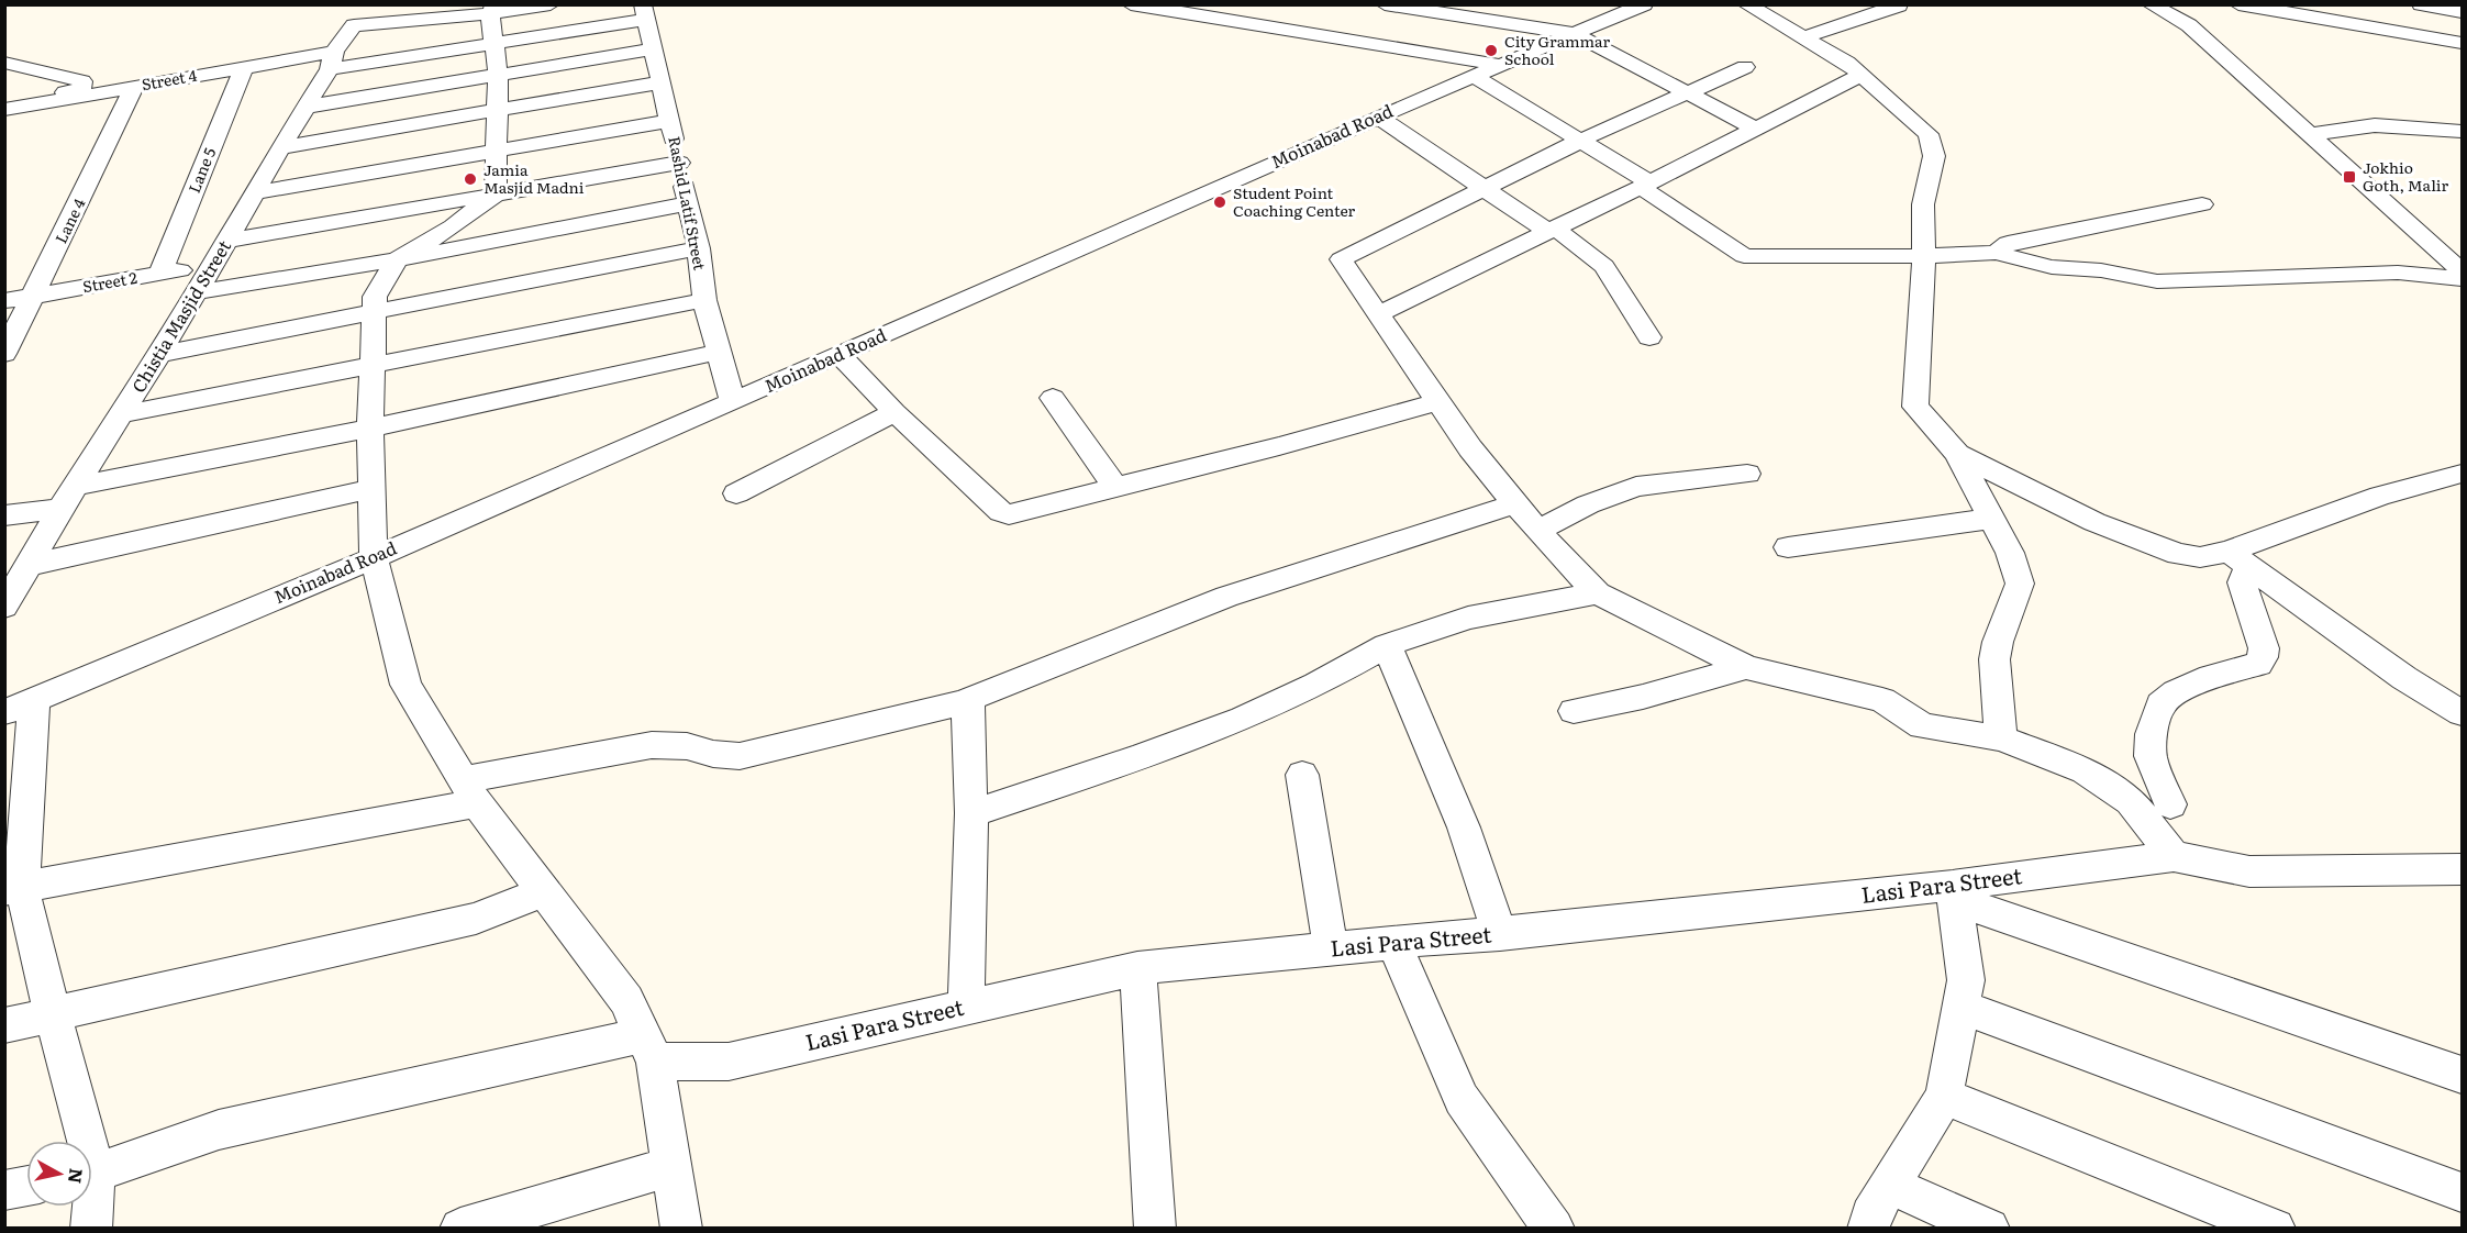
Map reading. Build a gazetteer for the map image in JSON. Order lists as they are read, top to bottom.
{
  "streets": {
    "street": [
      "Street 4",
      "Moinabad Road",
      "Lane 5",
      "Rashid Latif Street",
      "Lane 4",
      "Street 2",
      "Chistia Masjid Street",
      "Lasi Para Street"
    ]
  },
  "crossings": [
    ["Street 4", "Lane 5"],
    ["Street 4", "Rashid Latif Street"],
    ["Street 4", "Lane 4"],
    ["Street 4", "Chistia Masjid Street"],
    ["Moinabad Road", "Rashid Latif Street"],
    ["Lane 5", "Street 2"],
    ["Lane 4", "Street 2"],
    ["Street 2", "Chistia Masjid Street"]
  ],
  "places": {
    "other": ["City Grammar School", "Jamia Masjid Madni", "Student Point Coaching Center"],
    "transit": ["Jokhio Goth, Malir"]
  },
  "north": "right"
}
